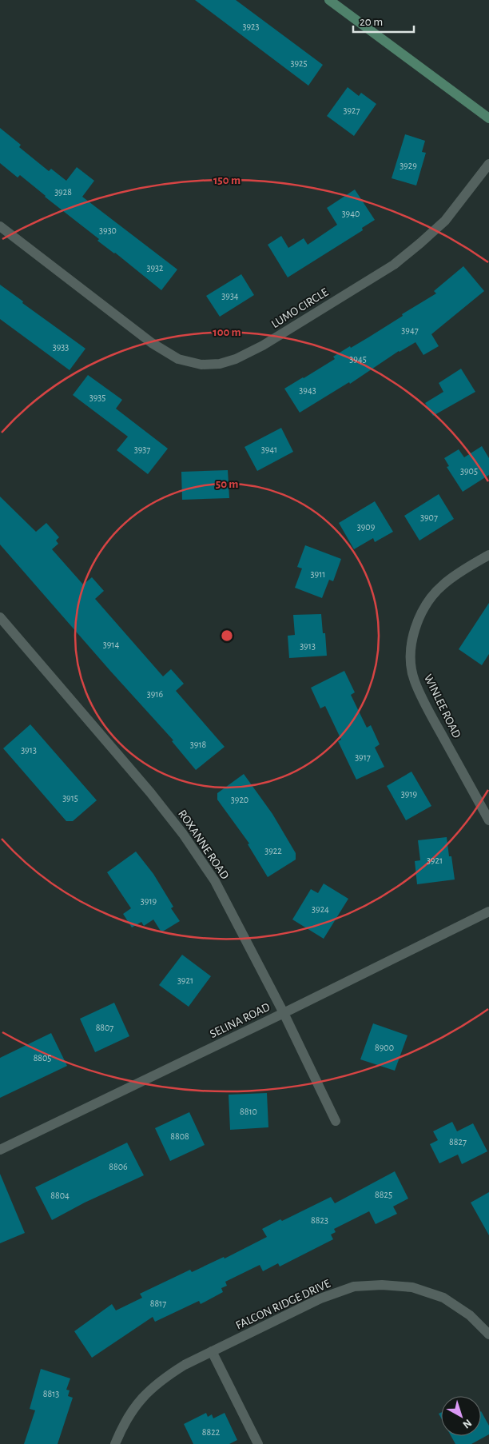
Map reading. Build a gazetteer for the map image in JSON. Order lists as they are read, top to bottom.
{
  "streets": {
    "street": [
      "LUMO CIRCLE",
      "WINLEE ROAD",
      "ROXANNE ROAD",
      "SELINA ROAD",
      "FALCON RIDGE DRIVE"
    ]
  },
  "crossings": [
    ["ROXANNE ROAD", "SELINA ROAD"]
  ],
  "house_numbers": [
    "3923",
    "3925",
    "3927",
    "3929",
    "3928",
    "3940",
    "3930",
    "3932",
    "3934",
    "3947",
    "3933",
    "3945",
    "3943",
    "3935",
    "3937",
    "3941",
    "3905",
    "3907",
    "3909",
    "3911",
    "3914",
    "3913",
    "3916",
    "3918",
    "3913",
    "3917",
    "3919",
    "3915",
    "3920",
    "3922",
    "3921",
    "3919",
    "3924",
    "3921",
    "8807",
    "8900",
    "8805",
    "8810",
    "8808",
    "8827",
    "8806",
    "8825",
    "8804",
    "8823",
    "8817",
    "8813",
    "8822"
  ],
  "scale_bar": "20 m",
  "north": "bottom right",
  "rings": ["150 m", "100 m", "50 m"]
}
